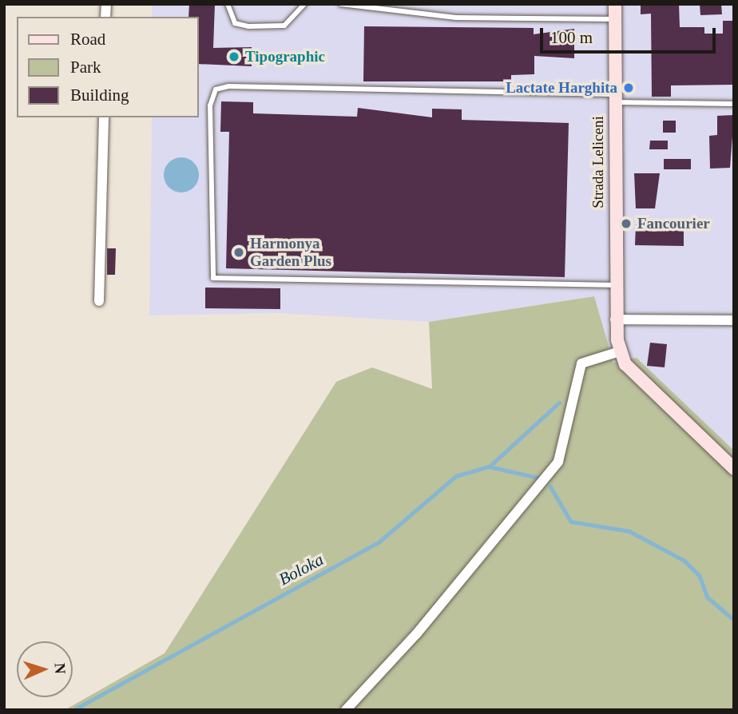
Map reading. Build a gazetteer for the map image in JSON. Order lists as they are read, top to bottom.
{
  "streets": {
    "main road": ["Strada Leliceni"]
  },
  "water": ["Boloka"],
  "places": [
    "Tipographic",
    "Lactate Harghita",
    "Fancourier",
    "Harmonya Garden Plus"
  ],
  "legend": ["Road", "Park", "Building"],
  "scale_bar": "100 m",
  "north": "right"
}
